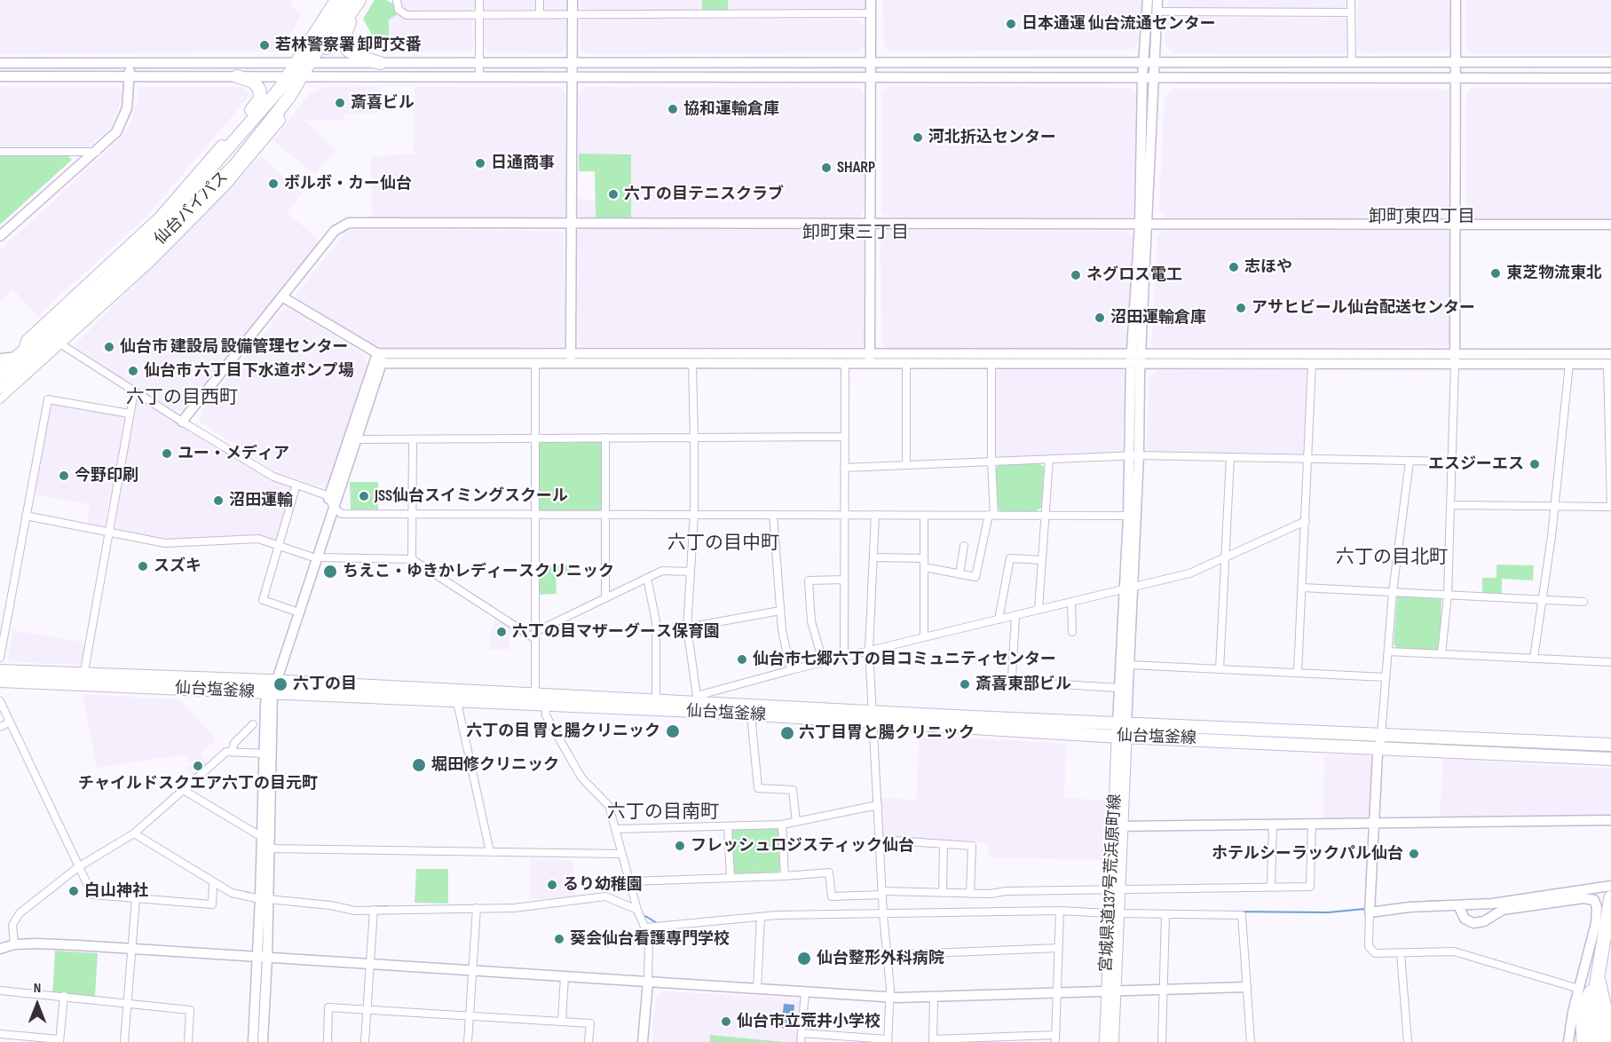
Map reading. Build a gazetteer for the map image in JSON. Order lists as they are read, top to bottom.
{
  "streets": {
    "main road": ["仙台バイパス", "仙台塩釜線", "宮城県道137号荒浜原町線"]
  },
  "crossings": [
    ["仙台塩釜線", "宮城県道137号荒浜原町線"]
  ],
  "districts": [
    "卸町東四丁目",
    "卸町東三丁目",
    "六丁の目西町",
    "六丁の目中町",
    "六丁の目北町",
    "六丁の目南町"
  ],
  "places": [
    "日本通運 仙台流通センター",
    "若林警察署 卸町交番",
    "斎喜ビル",
    "協和運輸倉庫",
    "河北折込センター",
    "日通商事",
    "SHARP",
    "ボルボ・カー仙台",
    "六丁の目テニスクラブ",
    "志ほや",
    "東芝物流東北",
    "ネグロス電工",
    "アサヒビール仙台配送センター",
    "沼田運輸倉庫",
    "仙台市 建設局 設備管理センター",
    "仙台市 六丁目下水道ポンプ場",
    "ユー・メディア",
    "エスジーエス",
    "今野印刷",
    "JSS仙台スイミングスクール",
    "沼田運輸",
    "スズキ",
    "ちえこ・ゆきかレディースクリニック",
    "六丁の目マザーグース保育園",
    "仙台市七郷六丁の目コミュニティセンター",
    "六丁の目",
    "斎喜東部ビル",
    "六丁の目 胃と腸クリニック",
    "六丁目胃と腸クリニック",
    "堀田修クリニック",
    "チャイルドスクエア六丁の目元町",
    "フレッシュロジスティック仙台",
    "ホテルシーラックパル仙台",
    "るり幼稚園",
    "白山神社",
    "葵会仙台看護専門学校",
    "仙台整形外科病院",
    "仙台市立荒井小学校"
  ],
  "north": "top"
}
